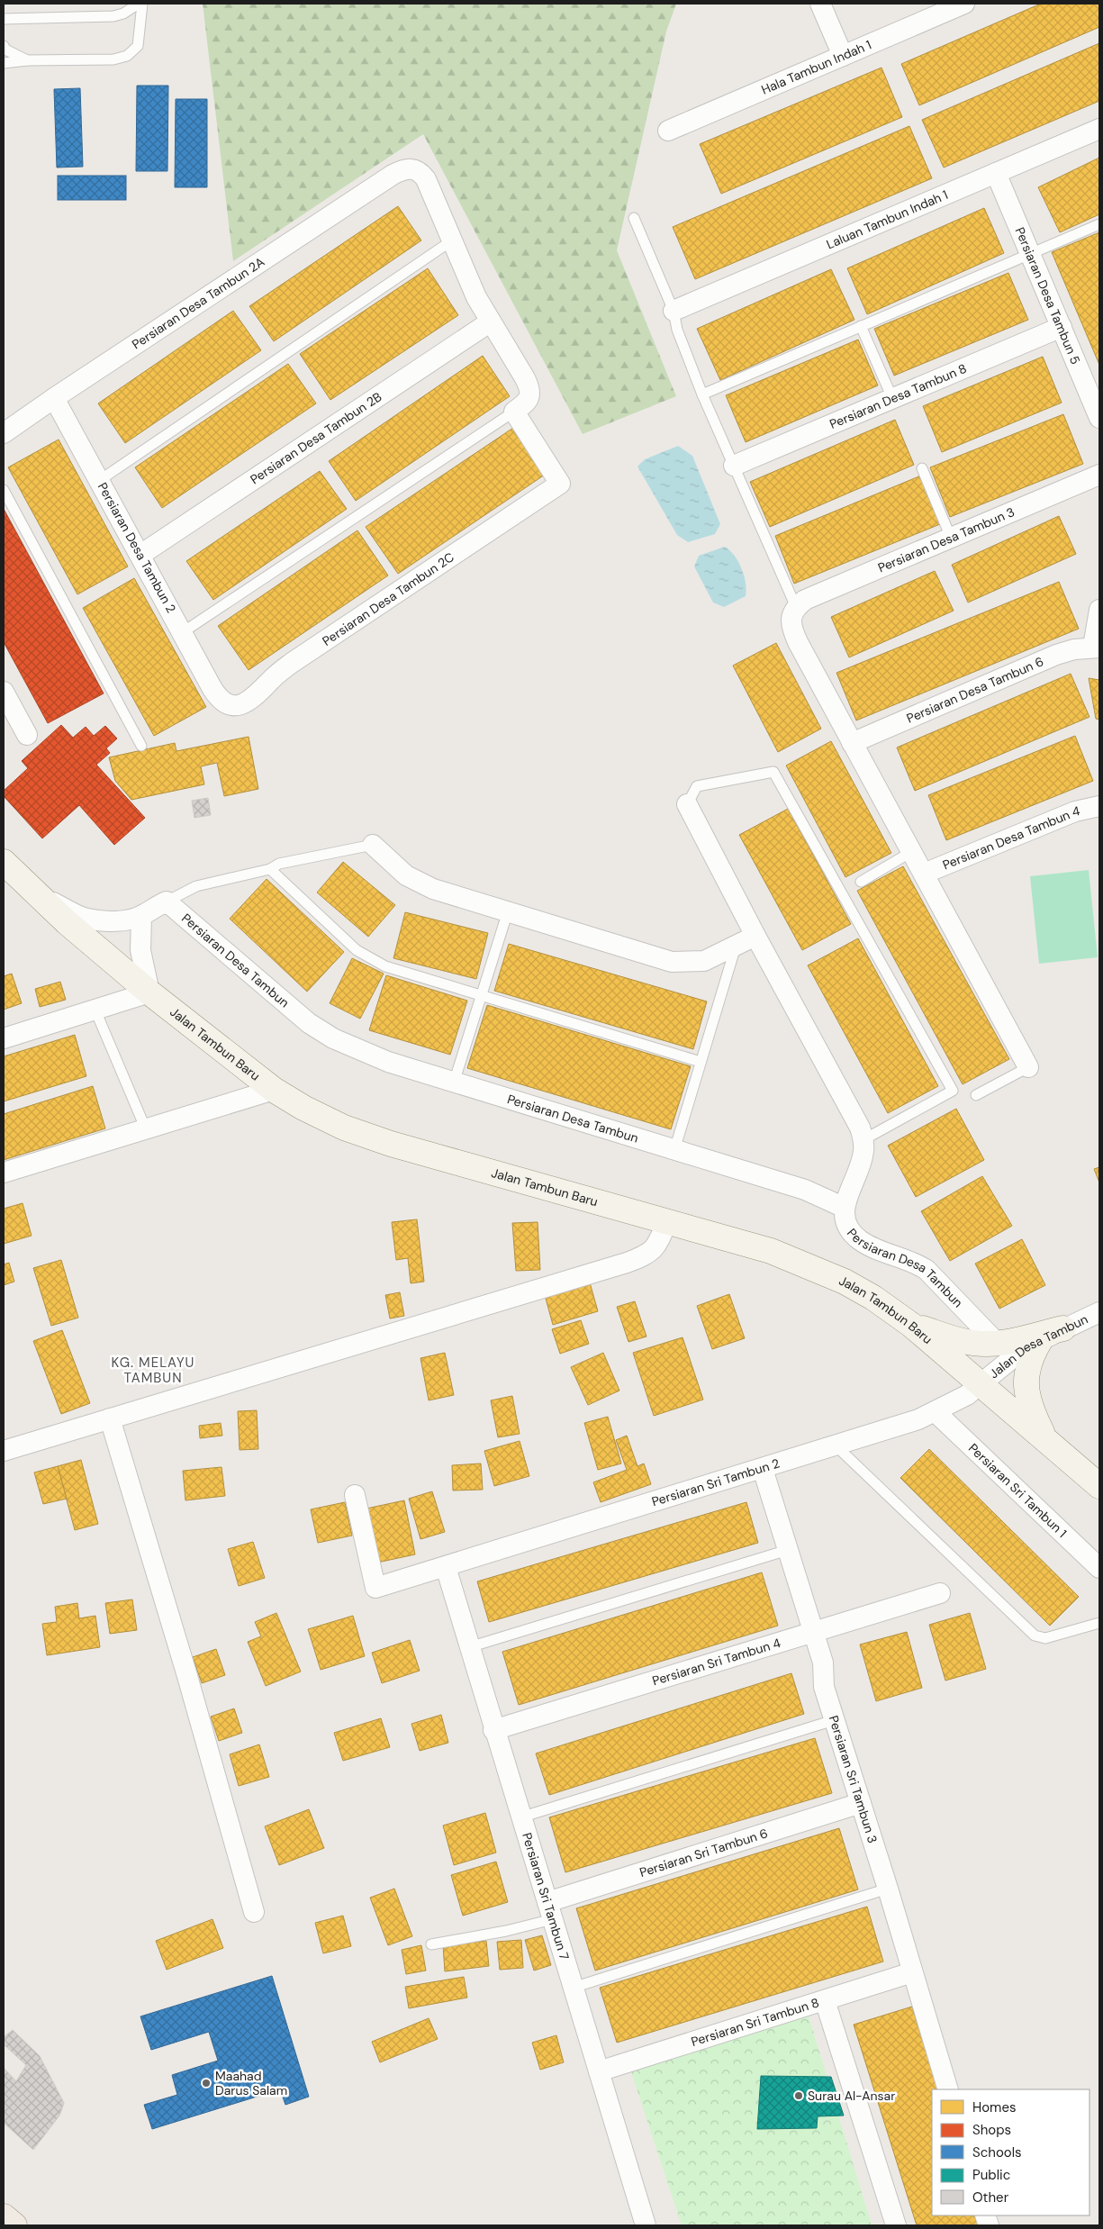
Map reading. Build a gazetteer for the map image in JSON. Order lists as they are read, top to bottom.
{
  "streets": {
    "main road": ["Jalan Tambun Baru"],
    "street": [
      "Hala Tambun Indah 1",
      "Laluan Tambun Indah 1",
      "Persiaran Desa Tambun 5",
      "Persiaran Desa Tambun 2A",
      "Persiaran Desa Tambun 8",
      "Persiaran Desa Tambun 2B",
      "Persiaran Desa Tambun 3",
      "Persiaran Desa Tambun 2",
      "Persiaran Desa Tambun 2C",
      "Persiaran Desa Tambun 6",
      "Persiaran Desa Tambun 4",
      "Persiaran Desa Tambun",
      "Jalan Desa Tambun",
      "Persiaran Sri Tambun 2",
      "Persiaran Sri Tambun 1",
      "Persiaran Sri Tambun 4",
      "Persiaran Sri Tambun 3",
      "Persiaran Sri Tambun 6",
      "Persiaran Sri Tambun 7",
      "Persiaran Sri Tambun 8"
    ]
  },
  "crossings": [
    ["Laluan Tambun Indah 1", "Persiaran Desa Tambun 5"],
    ["Persiaran Desa Tambun 5", "Persiaran Desa Tambun 8"],
    ["Persiaran Desa Tambun 2A", "Persiaran Desa Tambun 2B"],
    ["Persiaran Desa Tambun 2A", "Persiaran Desa Tambun 2"],
    ["Persiaran Desa Tambun 2A", "Persiaran Desa Tambun 2C"],
    ["Persiaran Desa Tambun 2B", "Persiaran Desa Tambun 2"],
    ["Persiaran Desa Tambun 2", "Persiaran Desa Tambun 2C"],
    ["Jalan Tambun Baru", "Jalan Desa Tambun"],
    ["Jalan Tambun Baru", "Persiaran Sri Tambun 2"],
    ["Jalan Desa Tambun", "Persiaran Sri Tambun 2"],
    ["Persiaran Sri Tambun 2", "Persiaran Sri Tambun 1"],
    ["Persiaran Sri Tambun 2", "Persiaran Sri Tambun 3"],
    ["Persiaran Sri Tambun 2", "Persiaran Sri Tambun 7"],
    ["Persiaran Sri Tambun 4", "Persiaran Sri Tambun 3"],
    ["Persiaran Sri Tambun 4", "Persiaran Sri Tambun 7"],
    ["Persiaran Sri Tambun 3", "Persiaran Sri Tambun 6"],
    ["Persiaran Sri Tambun 3", "Persiaran Sri Tambun 8"],
    ["Persiaran Sri Tambun 6", "Persiaran Sri Tambun 7"],
    ["Persiaran Sri Tambun 7", "Persiaran Sri Tambun 8"]
  ],
  "districts": ["KG. MELAYU TAMBUN"],
  "places": ["Maahad Darus Salam", "Surau Al-Ansar"],
  "legend": [
    "Homes",
    "Shops",
    "Schools",
    "Public",
    "Other"
  ]
}
